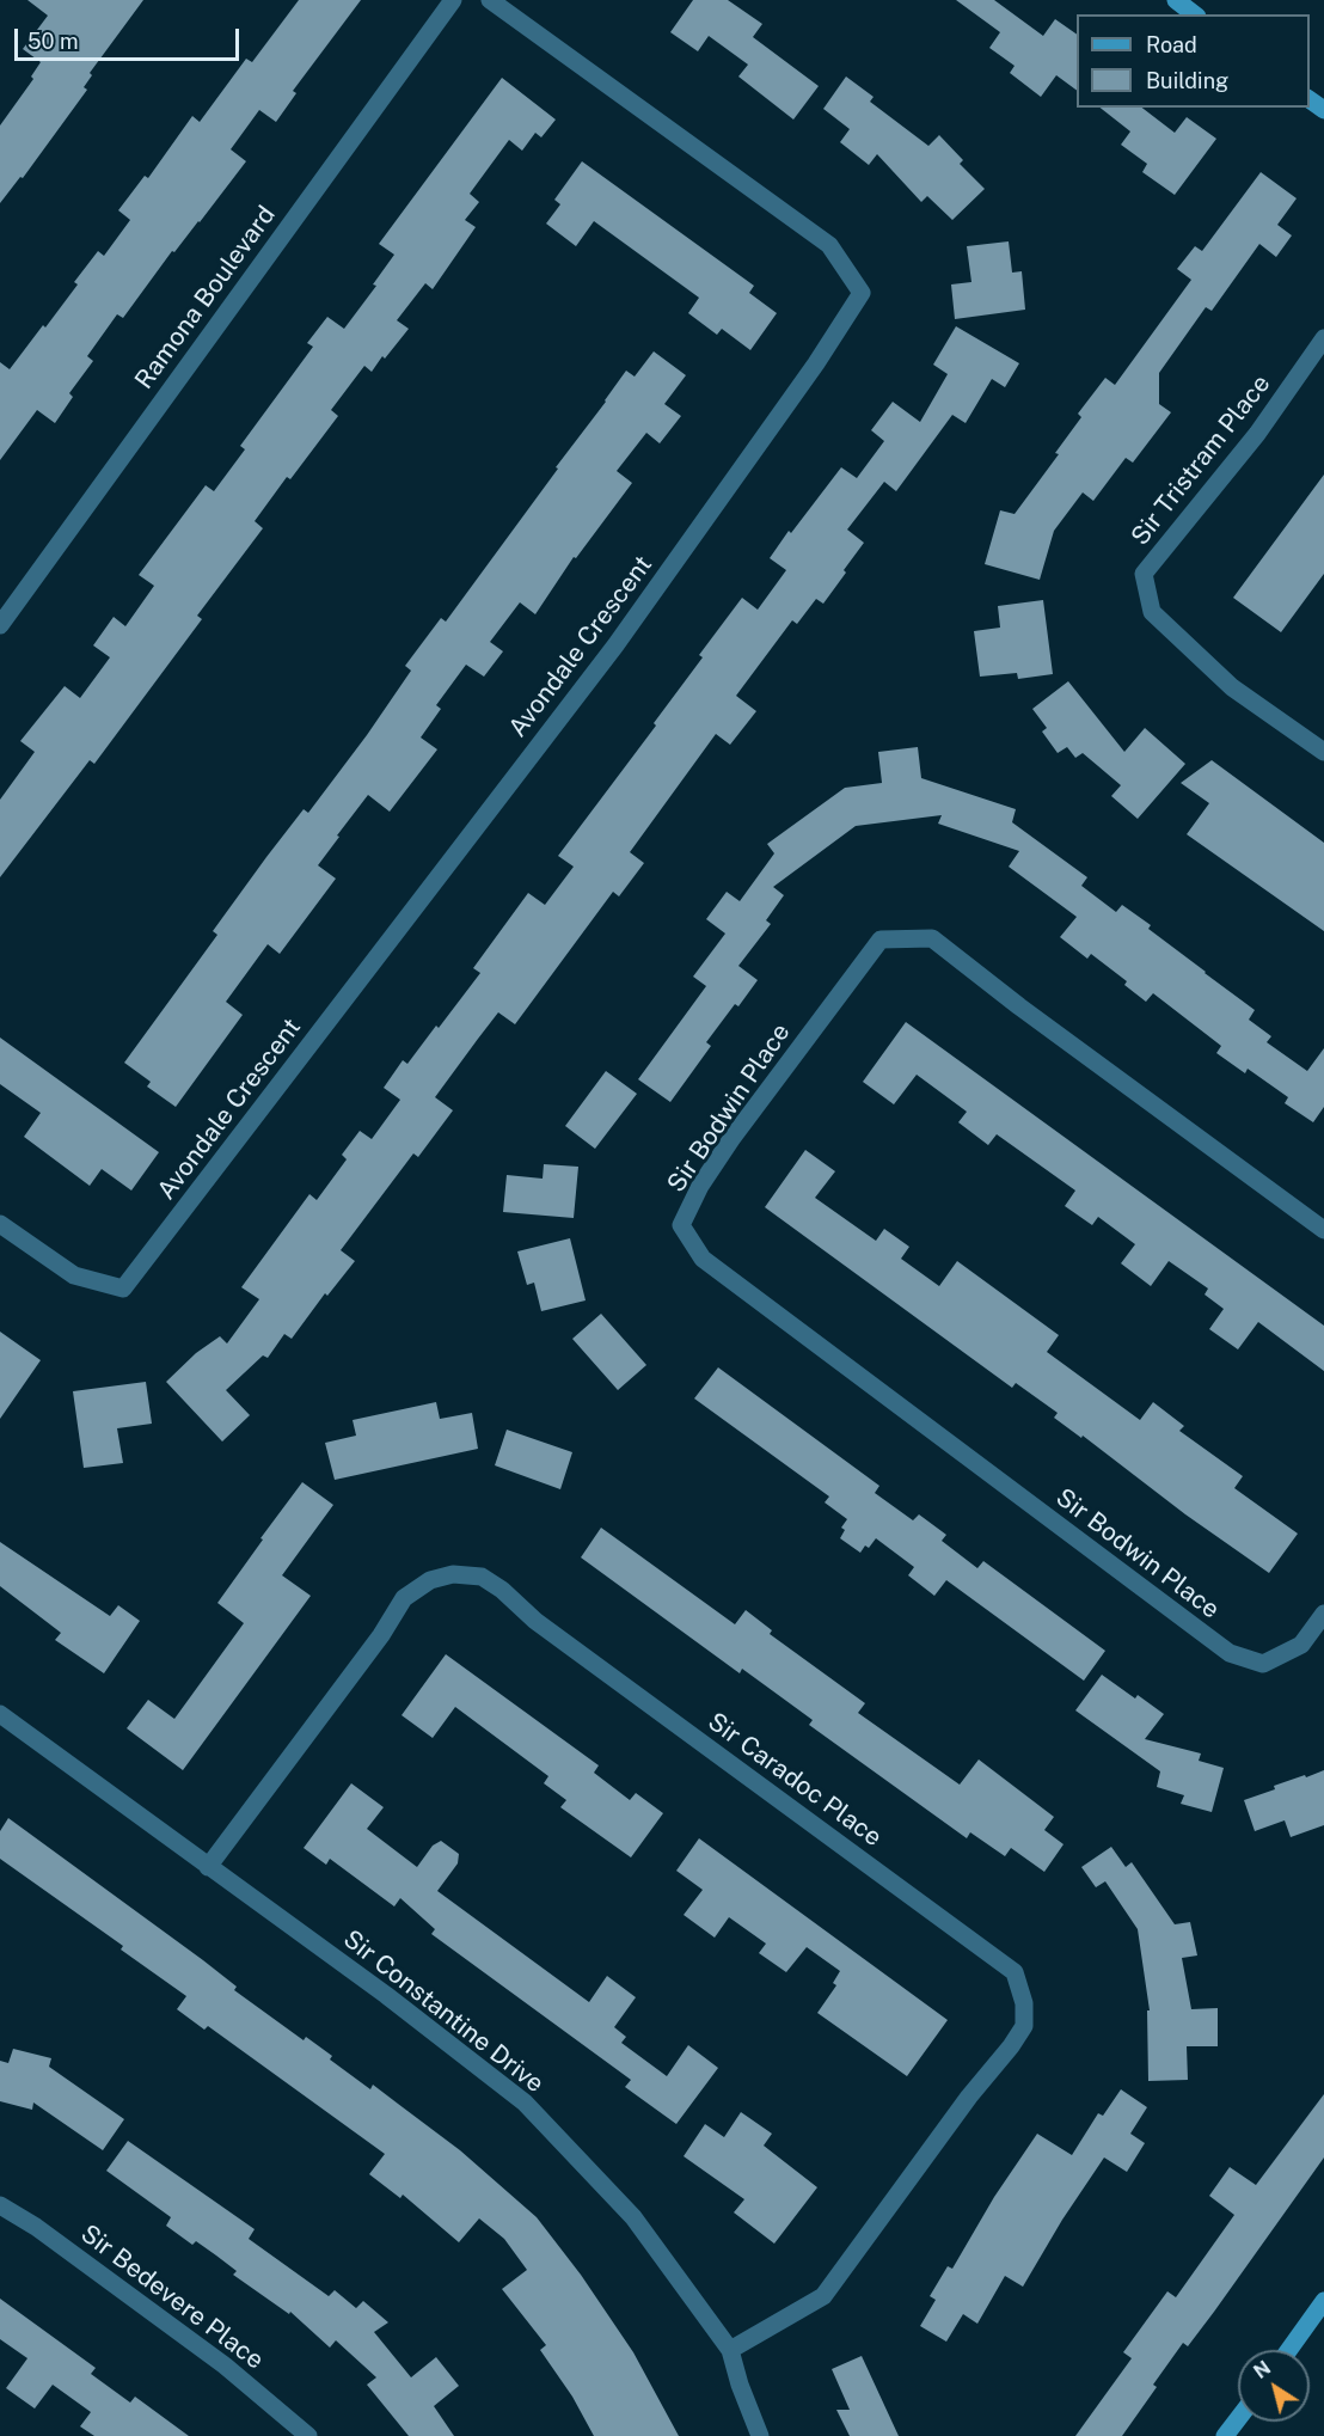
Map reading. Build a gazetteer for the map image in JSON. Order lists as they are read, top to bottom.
{
  "streets": {
    "street": [
      "Ramona Boulevard",
      "Sir Tristram Place",
      "Avondale Crescent",
      "Sir Bodwin Place",
      "Sir Caradoc Place",
      "Sir Constantine Drive",
      "Sir Bedevere Place"
    ]
  },
  "crossings": [
    ["Sir Caradoc Place", "Sir Constantine Drive"]
  ],
  "legend": ["Road", "Building"],
  "scale_bar": "50 m",
  "north": "top left"
}
